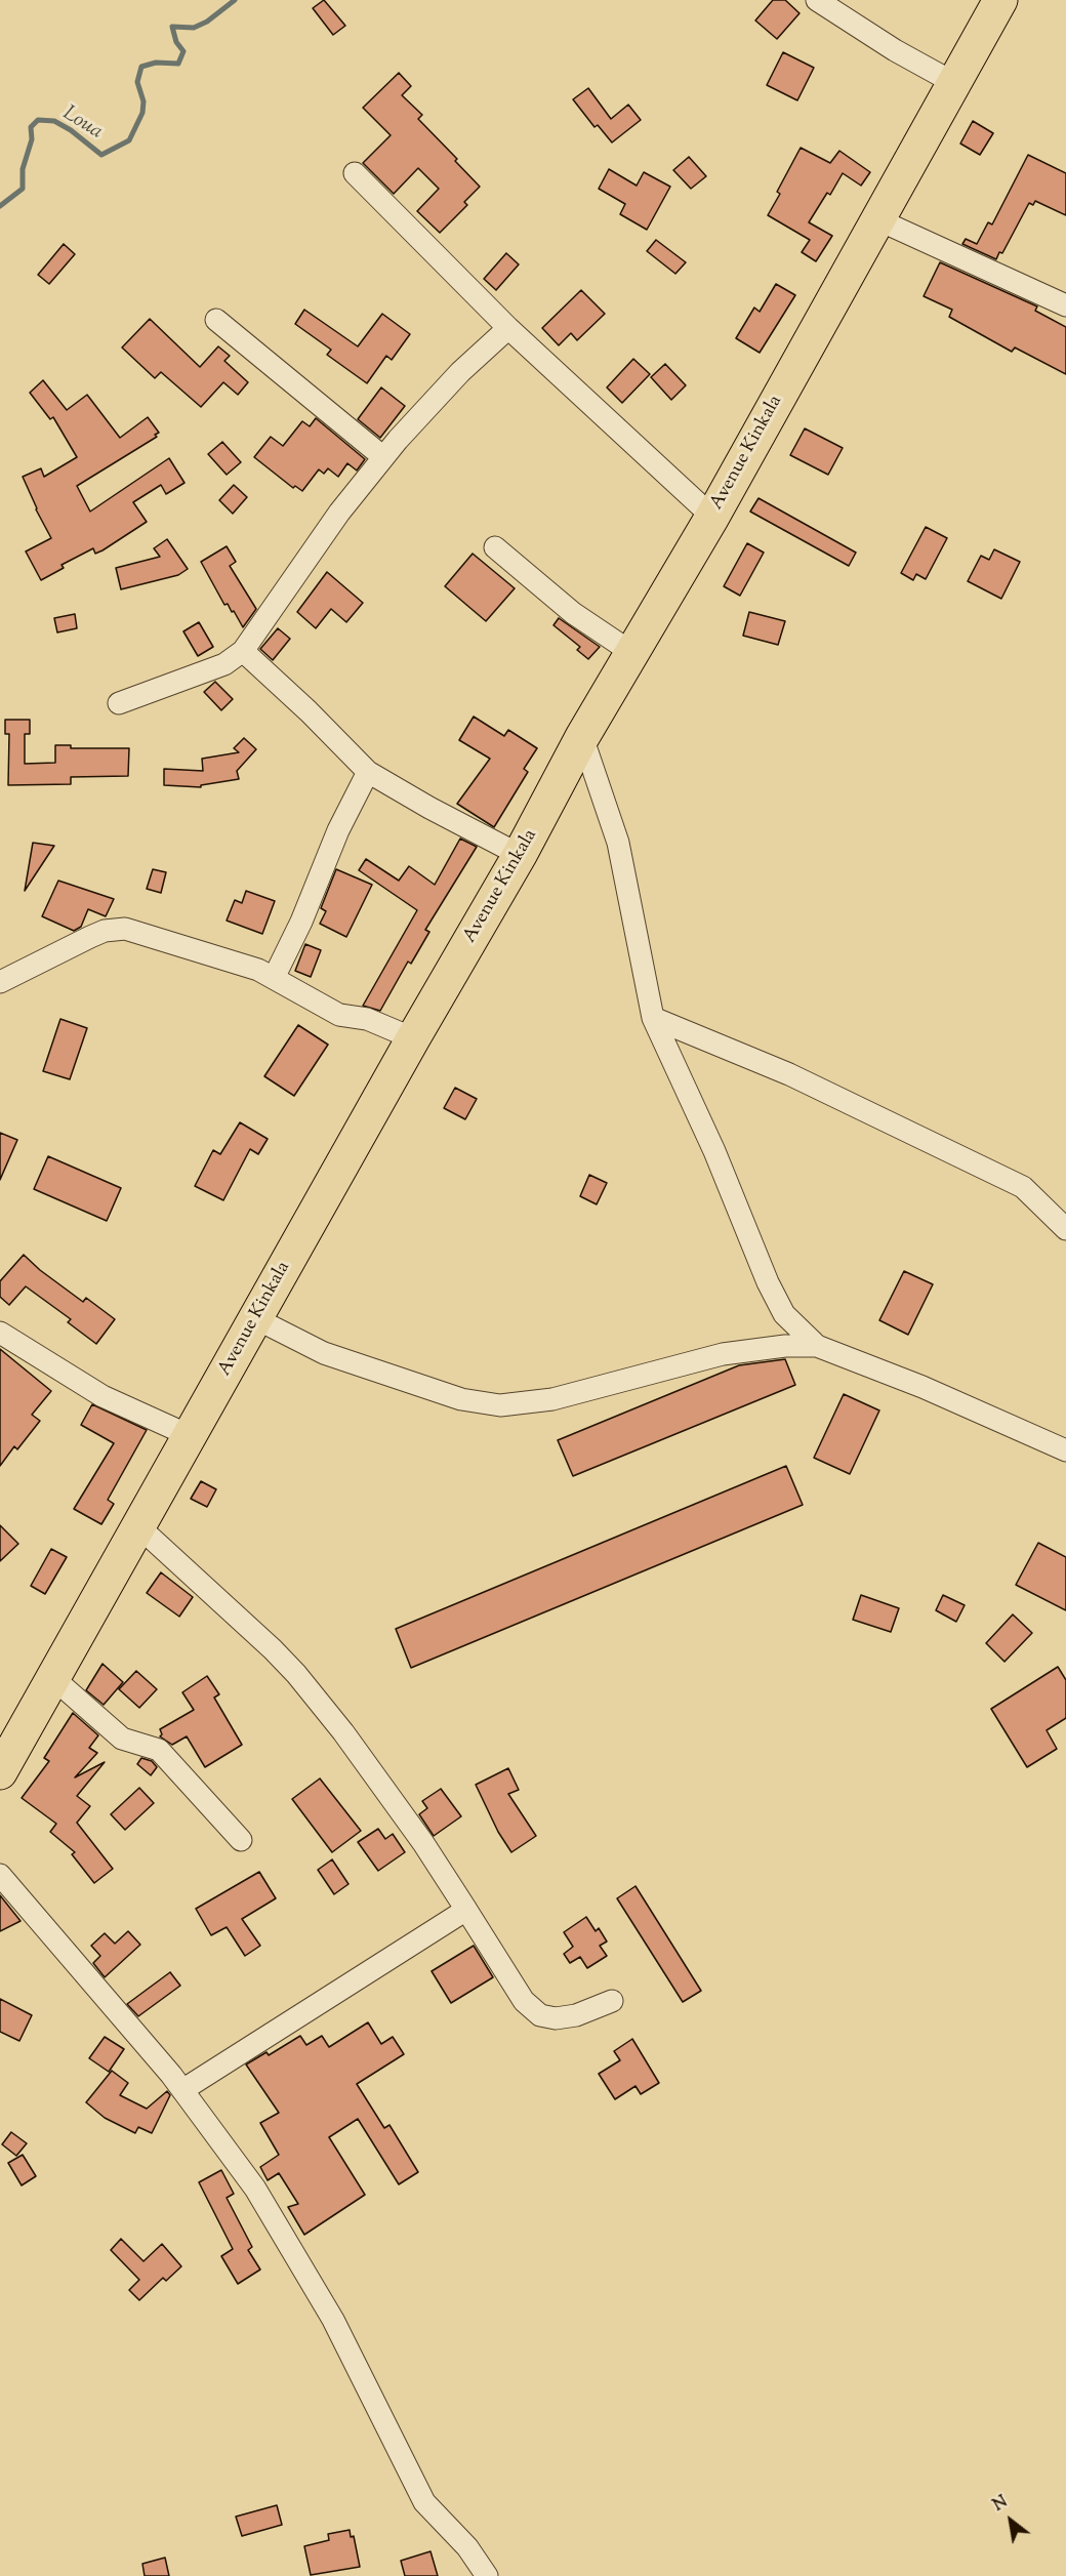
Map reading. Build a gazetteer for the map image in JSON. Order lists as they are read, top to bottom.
{
  "streets": {
    "main road": ["Avenue Kinkala"]
  },
  "water": ["Loua"],
  "north": "top left"
}
